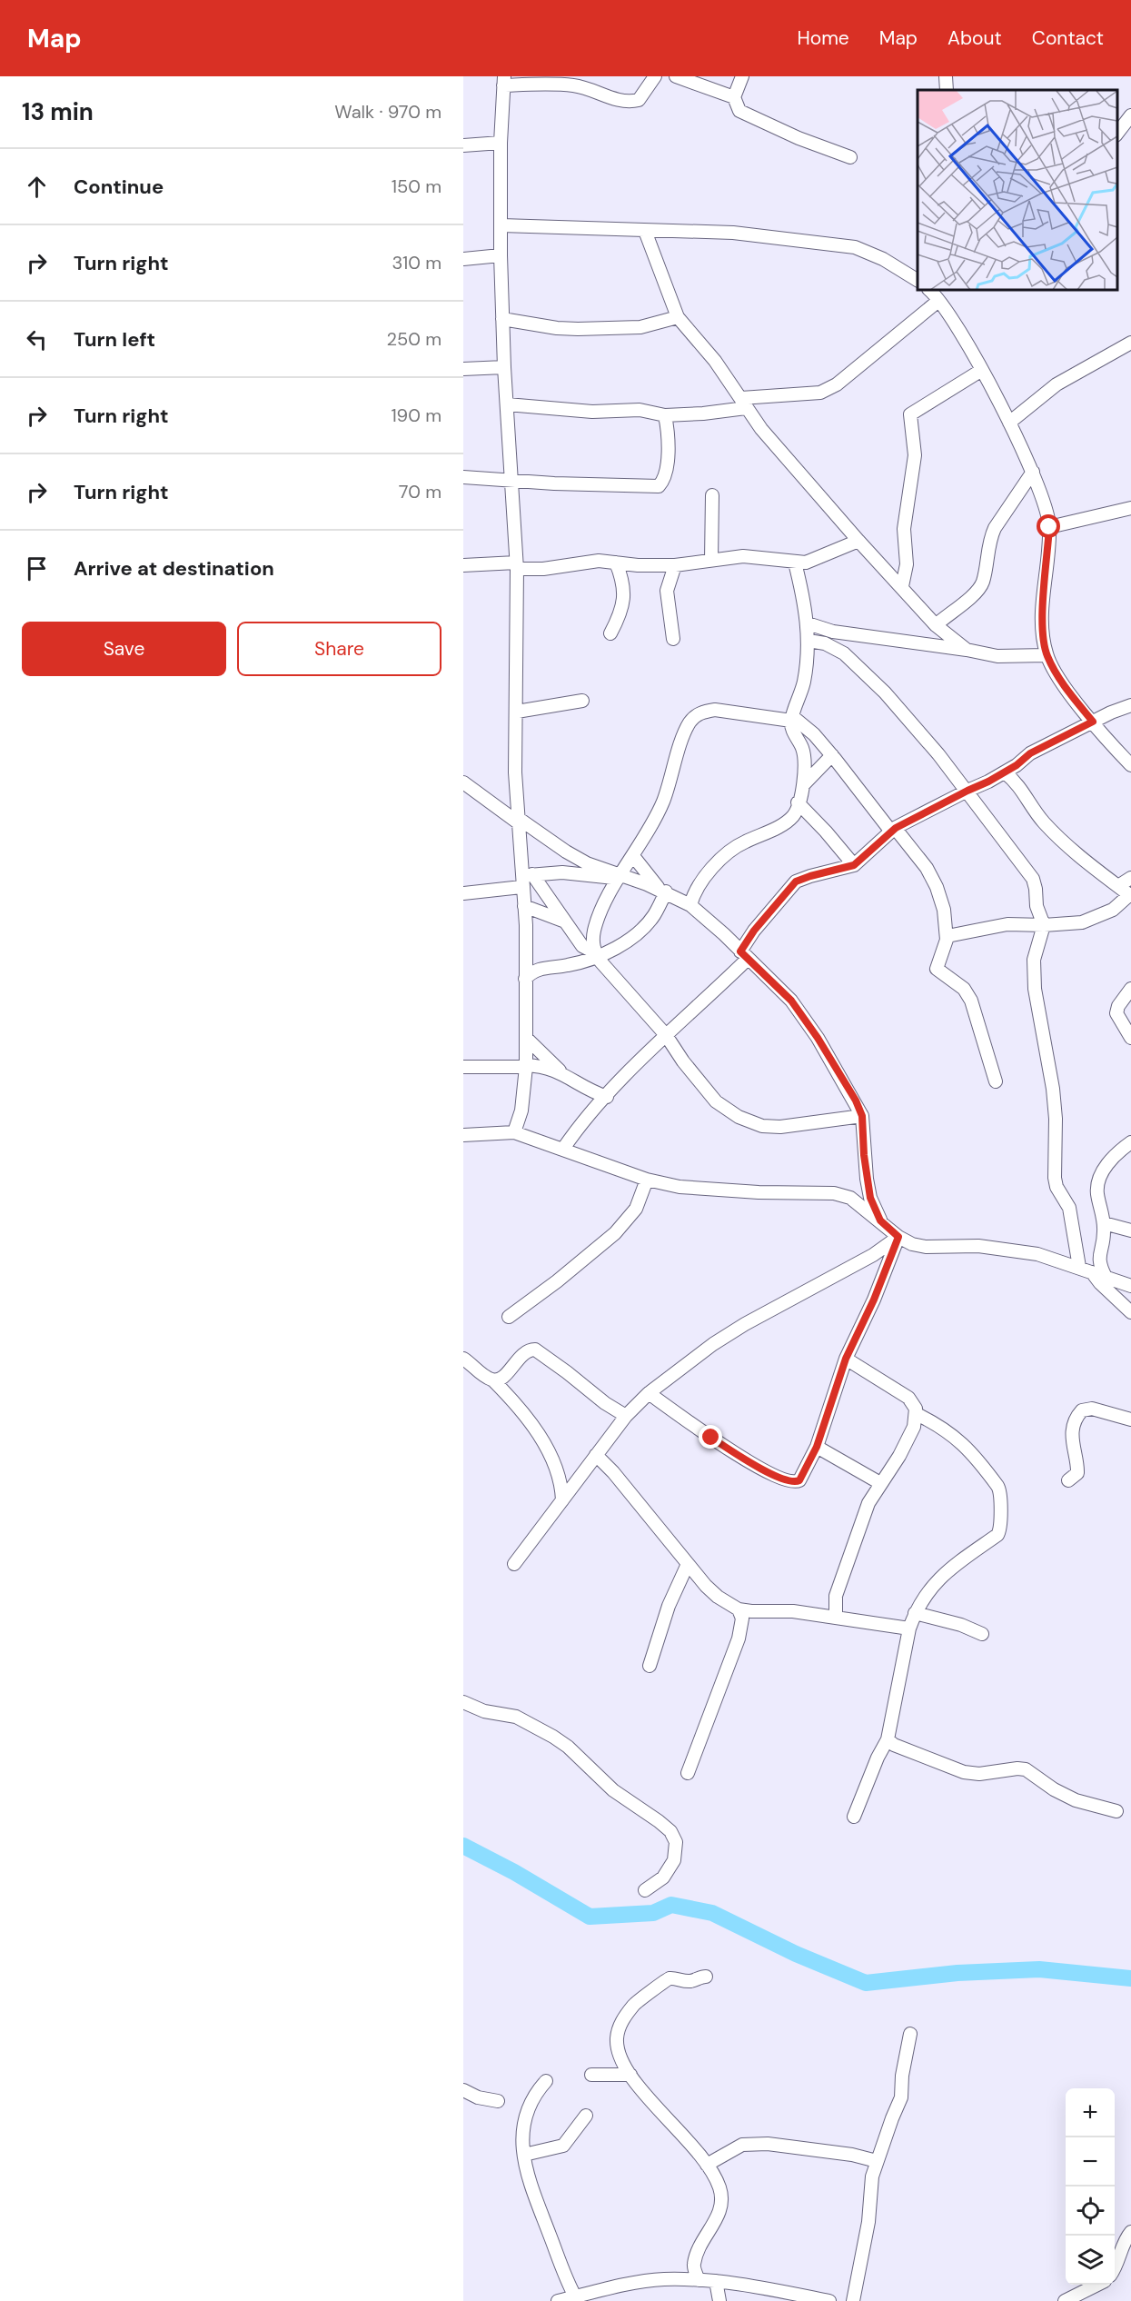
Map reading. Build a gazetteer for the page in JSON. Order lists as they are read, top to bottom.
{
  "page": {
    "header": "Map",
    "nav": [
      "Home",
      "Map",
      "About",
      "Contact"
    ],
    "heading": ["13 min", "Walk · 970 m"],
    "list": [
      ["Continue", "150 m"],
      ["Turn right", "310 m"],
      ["Turn left", "250 m"],
      ["Turn right", "190 m"],
      ["Turn right", "70 m"],
      "Arrive at destination"
    ],
    "buttons": ["Save", "Share"],
    "map_buttons": ["+", "−"]
  }
}
